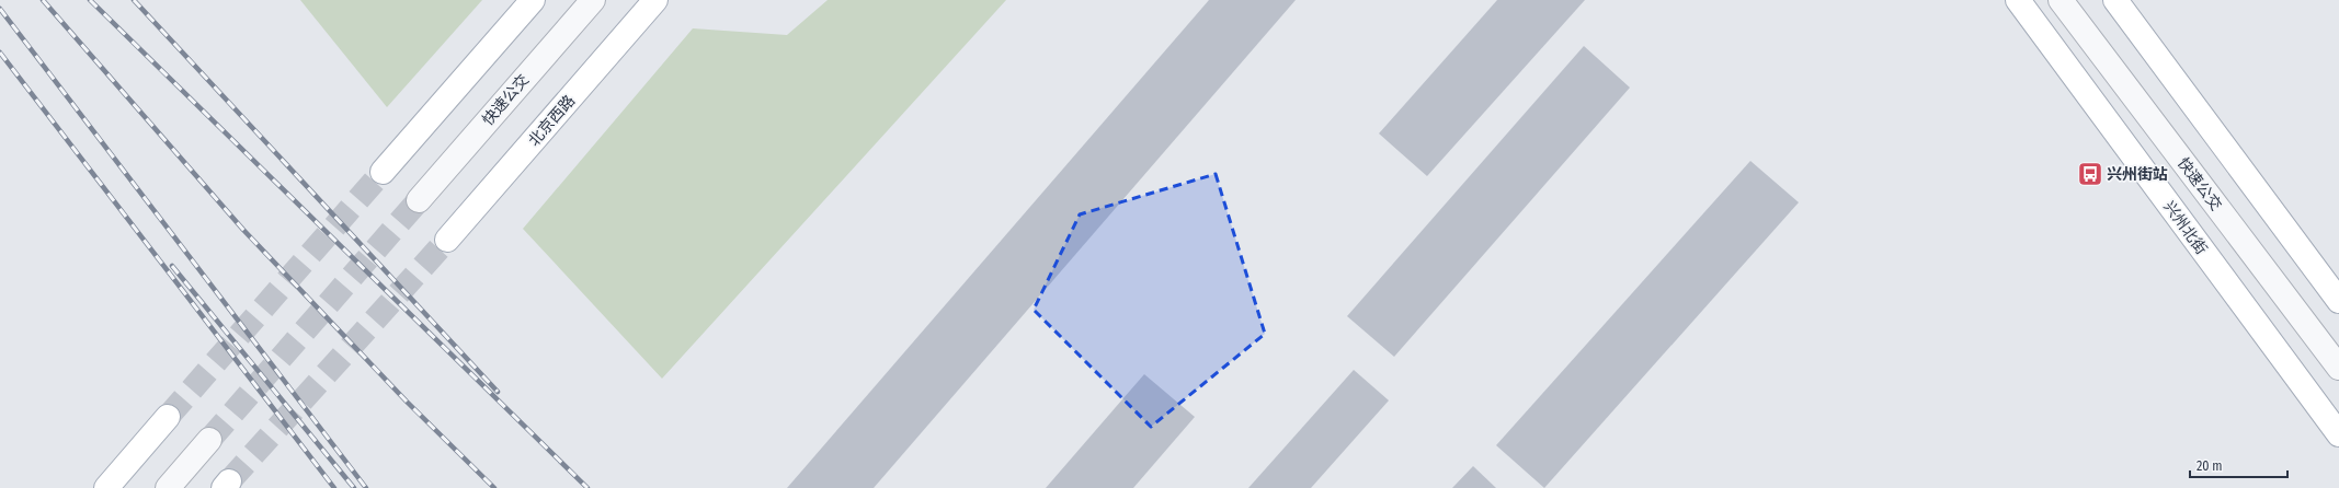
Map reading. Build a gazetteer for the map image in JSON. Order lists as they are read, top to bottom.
{
  "streets": {
    "main road": ["北京西路", "兴州北街"],
    "lane": ["快速公交"]
  },
  "places": {
    "bus stop": ["兴州街站"]
  },
  "scale_bar": "20 m"
}
